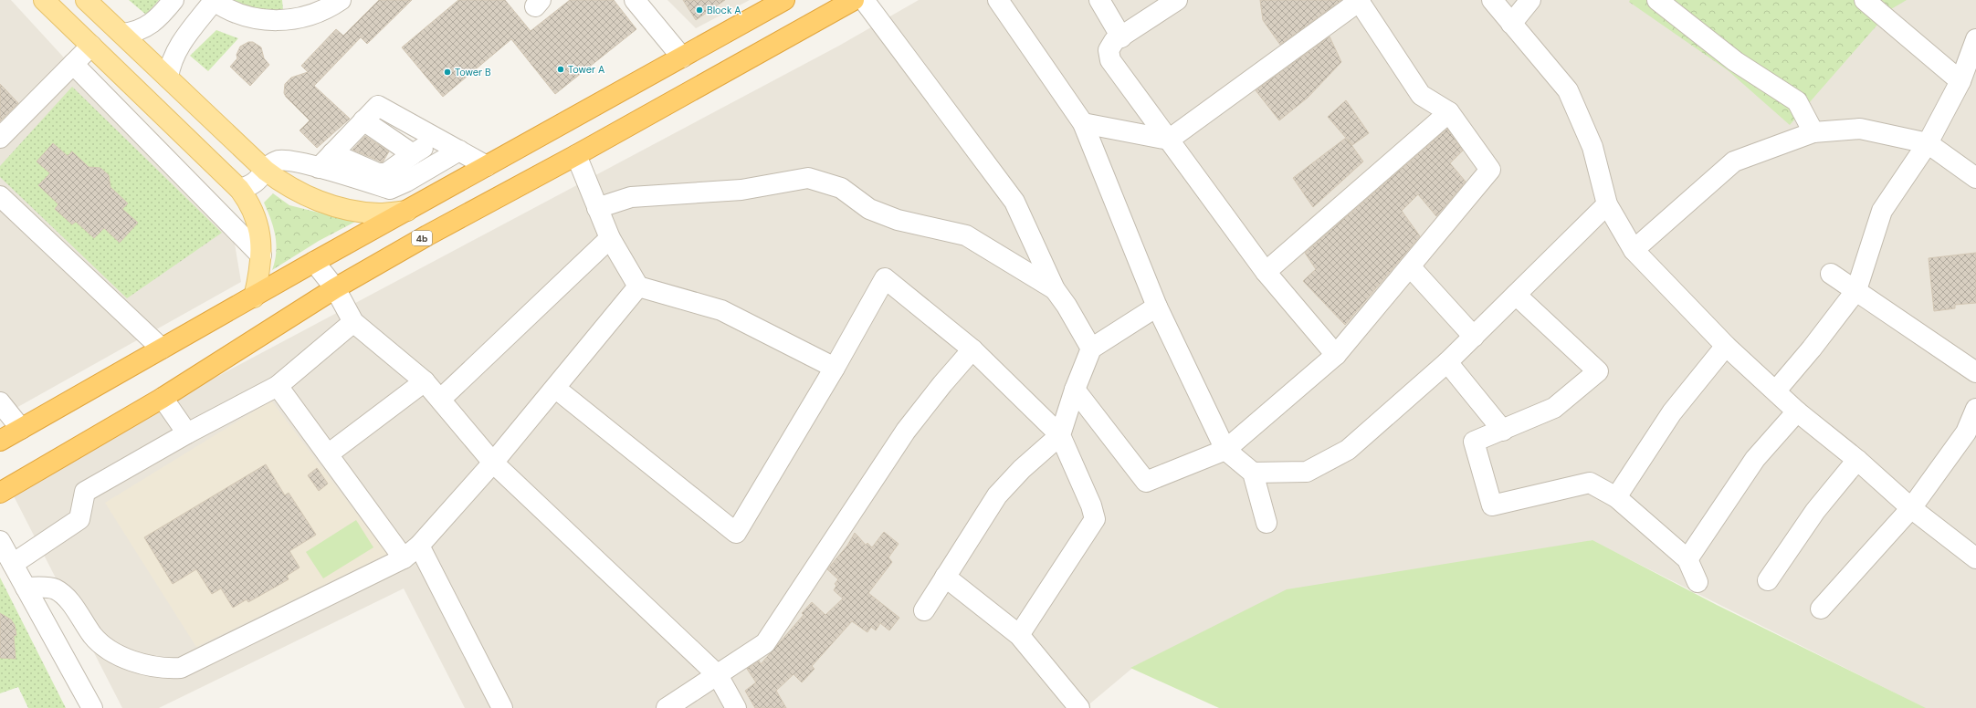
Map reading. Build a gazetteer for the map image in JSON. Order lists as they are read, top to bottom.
{
  "streets": {
    "highway": ["4b"]
  },
  "places": ["Block A", "Tower A", "Tower B"]
}
